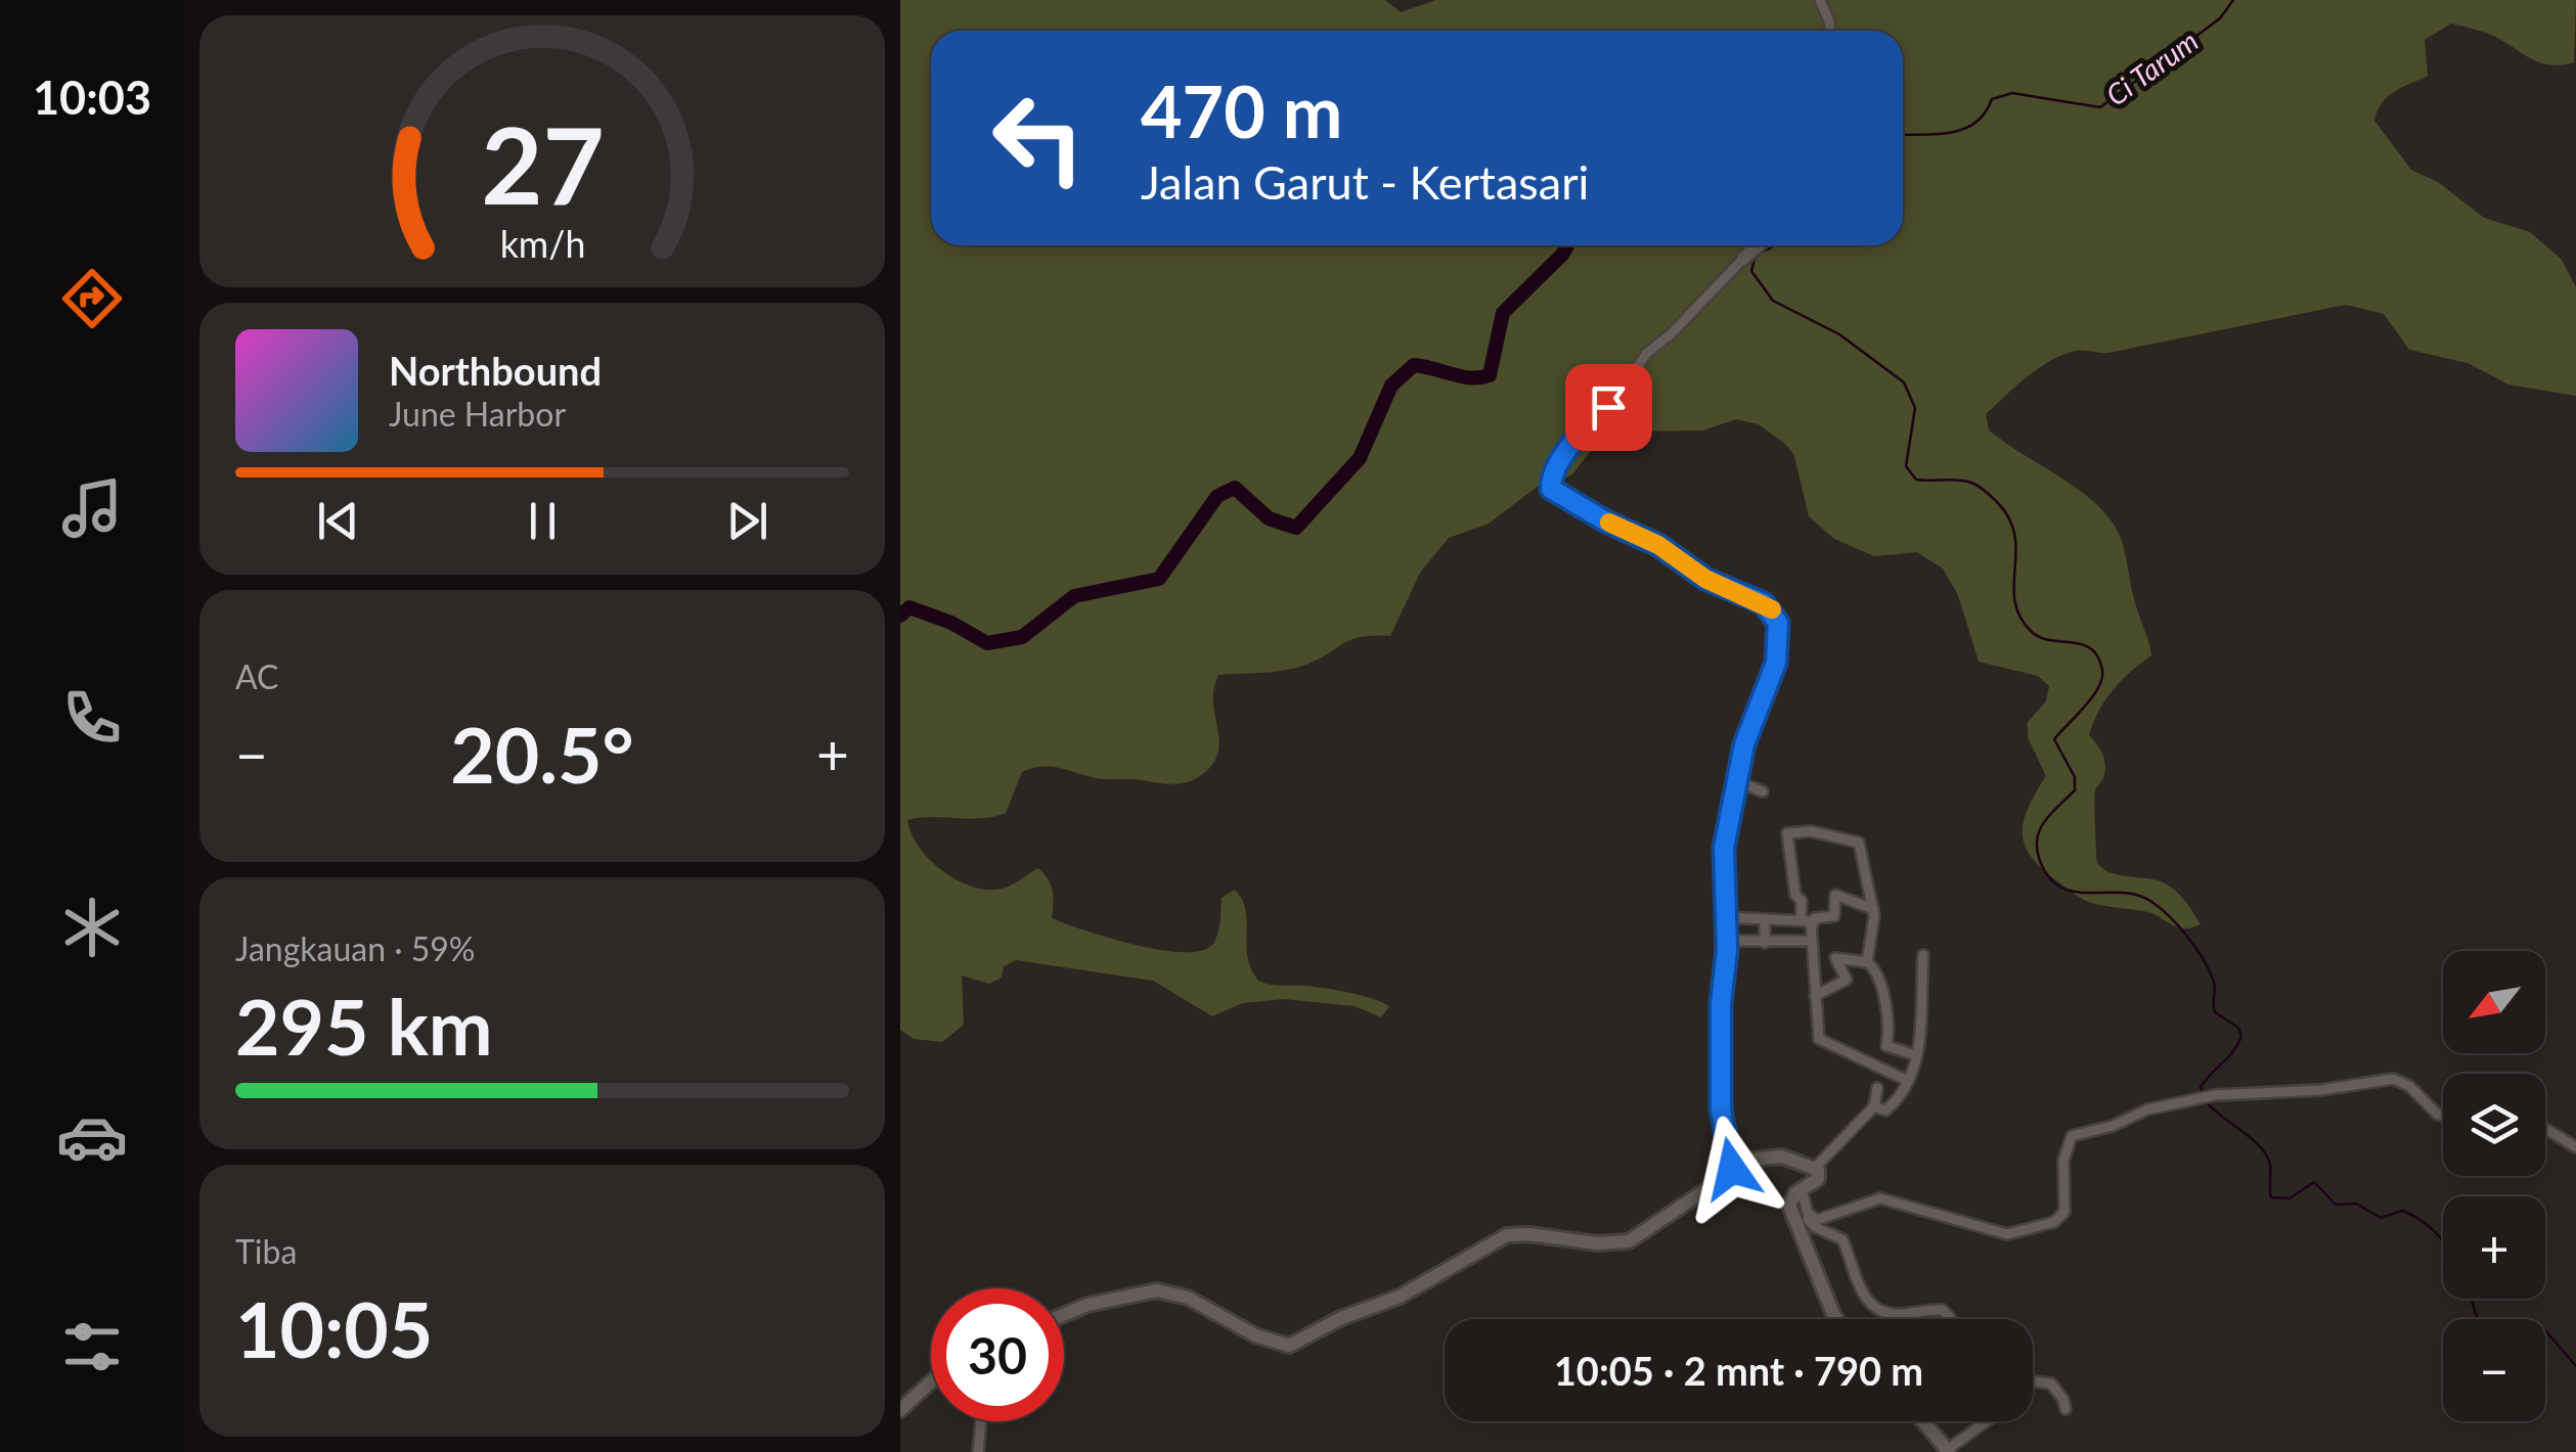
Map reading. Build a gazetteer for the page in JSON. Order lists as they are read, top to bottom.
{
  "water": ["Ci Tarum"],
  "north": "bottom left",
  "page": {
    "tabs": "10:03",
    "turn": ["470 m", "Jalan Garut - Kertasari"],
    "song": ["Northbound", "June Harbor"],
    "tile": [
      "AC",
      ["Jangkauan · 59%", "295 km"],
      ["Tiba", "10:05"]
    ],
    "heat": ["−", "20.5°", "+"],
    "map_buttons": ["+", "−"],
    "limit": "30",
    "trip": "10:05 · 2 mnt · 790 m",
    "gauge": ["27", "km/h"]
  }
}
